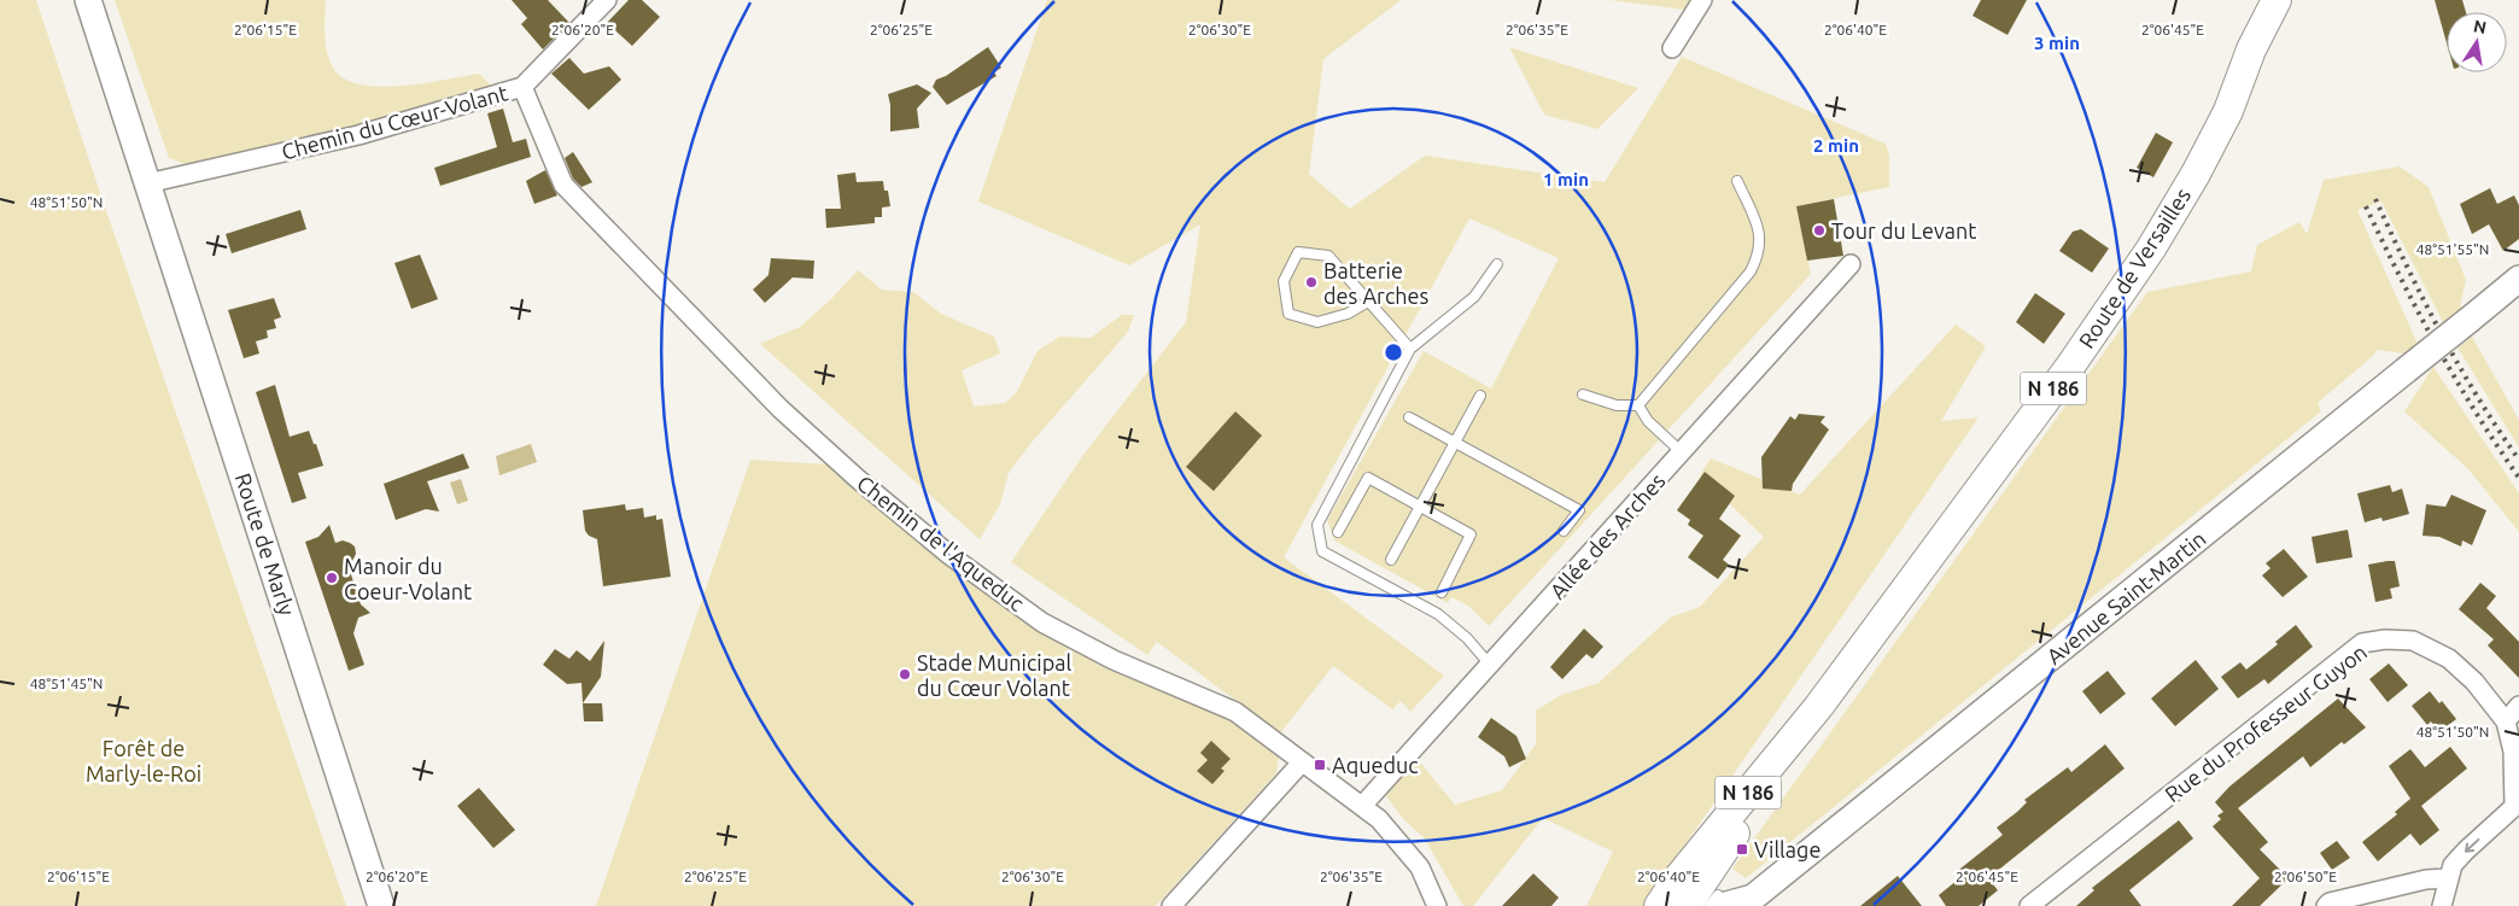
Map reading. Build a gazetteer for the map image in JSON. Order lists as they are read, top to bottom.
{
  "streets": {
    "main road": ["Route de Versailles", "N 186"],
    "street": [
      "Chemin du Cœur-Volant",
      "Allée des Arches",
      "Chemin de l'Aqueduc",
      "Route de Marly",
      "Avenue Saint-Martin",
      "Rue du Professeur Guyon"
    ]
  },
  "crossings": [
    ["Chemin du Cœur-Volant", "Chemin de l'Aqueduc"],
    ["Chemin du Cœur-Volant", "Route de Marly"],
    ["Route de Versailles", "Avenue Saint-Martin"],
    ["Allée des Arches", "Chemin de l'Aqueduc"]
  ],
  "parks": ["Forêt de Marly-le-Roi"],
  "places": {
    "other": [
      "Tour du Levant",
      "Batterie des Arches",
      "Manoir du Coeur-Volant",
      "Stade Municipal du Cœur Volant"
    ],
    "transit": ["Aqueduc", "Village"]
  },
  "north": "top",
  "coordinates": [
    "2°06'15\"E",
    "2°06'20\"E",
    "2°06'25\"E",
    "2°06'30\"E",
    "2°06'35\"E",
    "2°06'40\"E",
    "2°06'45\"E",
    "48°51'50\"N",
    "48°51'55\"N",
    "48°51'45\"N",
    "2°06'50\"E"
  ],
  "rings": ["3 min", "2 min", "1 min"]
}
